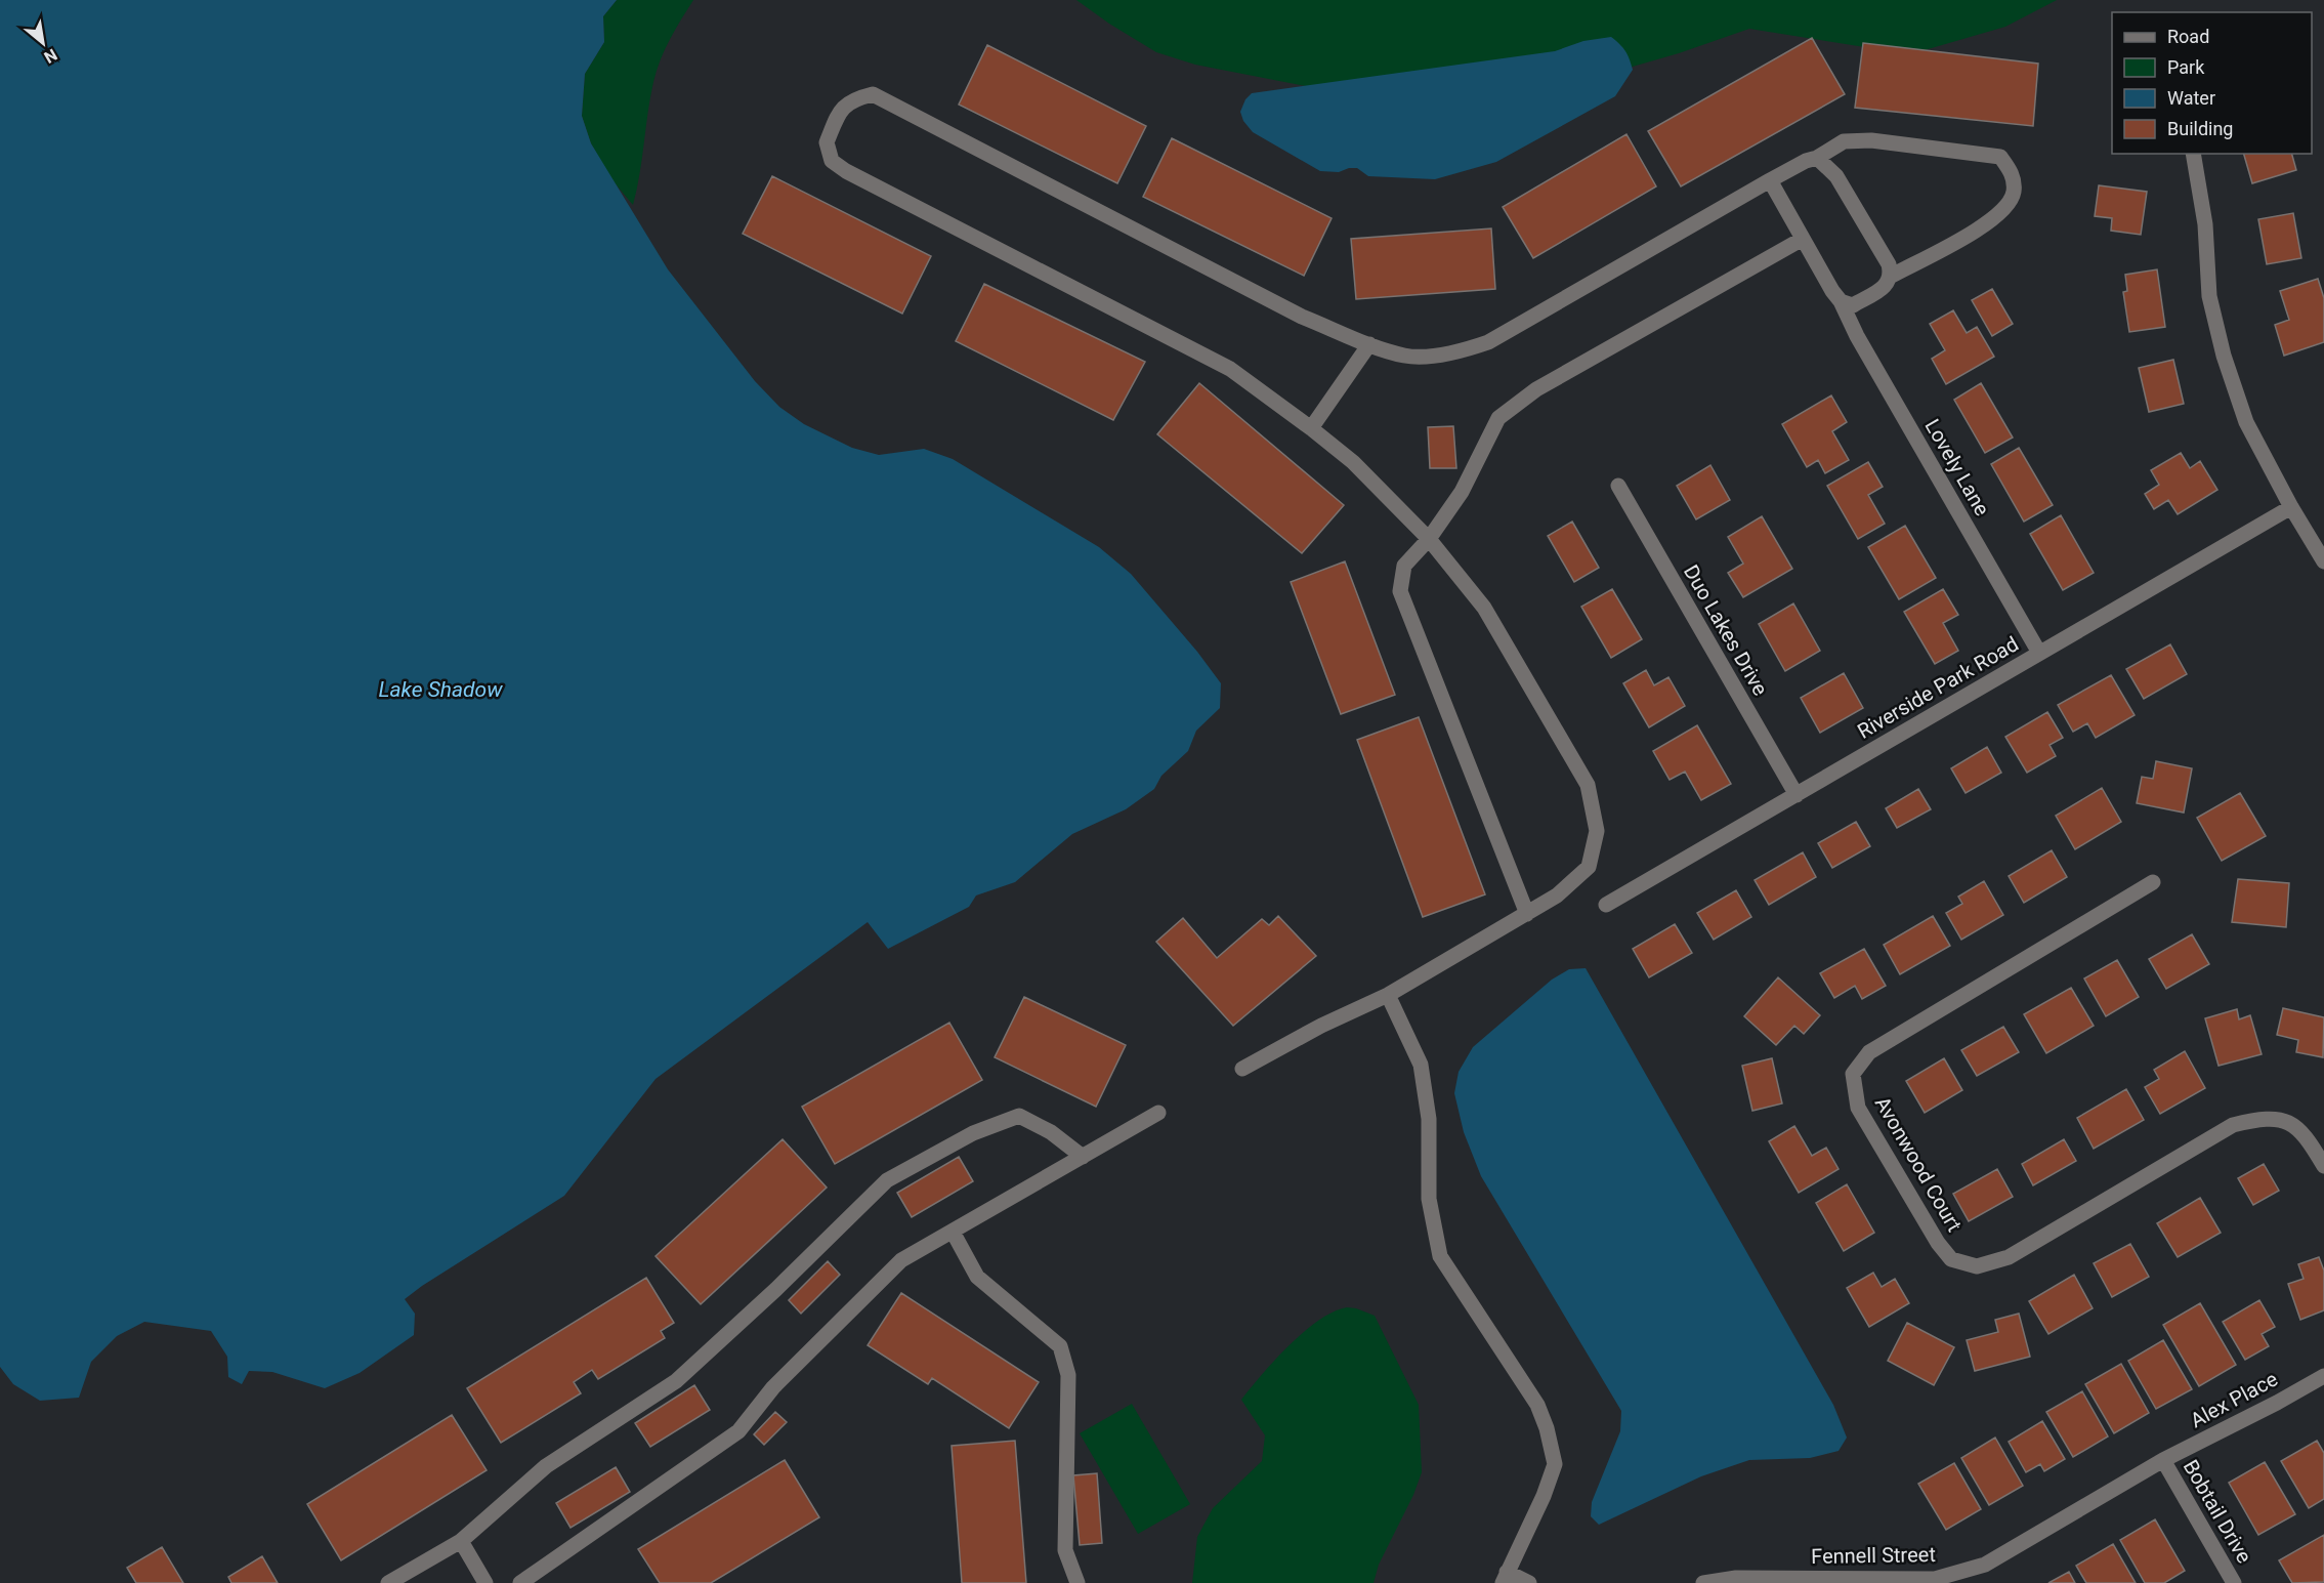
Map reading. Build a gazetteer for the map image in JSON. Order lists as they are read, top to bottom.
{
  "streets": {
    "street": [
      "Lovely Lane",
      "Duo Lakes Drive",
      "Riverside Park Road",
      "Avonwood Court",
      "Alex Place",
      "Bobtail Drive",
      "Fennell Street"
    ]
  },
  "crossings": [
    ["Lovely Lane", "Riverside Park Road"],
    ["Duo Lakes Drive", "Riverside Park Road"],
    ["Alex Place", "Bobtail Drive"],
    ["Alex Place", "Fennell Street"],
    ["Bobtail Drive", "Fennell Street"]
  ],
  "water": ["Lake Shadow"],
  "legend": [
    "Road",
    "Park",
    "Water",
    "Building"
  ],
  "north": "bottom right"
}
